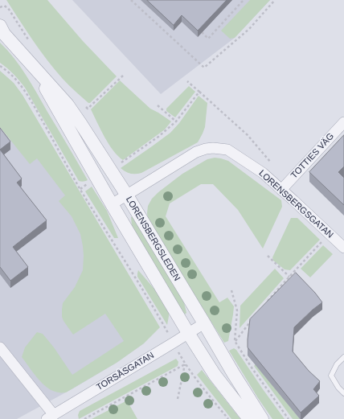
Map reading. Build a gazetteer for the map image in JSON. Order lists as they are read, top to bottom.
{
  "streets": {
    "street": [
      "TOTTIES VÄG",
      "LORENSBERGSGATAN",
      "LORENSBERGSLEDEN",
      "TORSÅSGATAN"
    ]
  },
  "crossings": [
    ["TOTTIES VÄG", "LORENSBERGSGATAN"],
    ["LORENSBERGSGATAN", "LORENSBERGSLEDEN"],
    ["LORENSBERGSLEDEN", "TORSÅSGATAN"]
  ]
}
